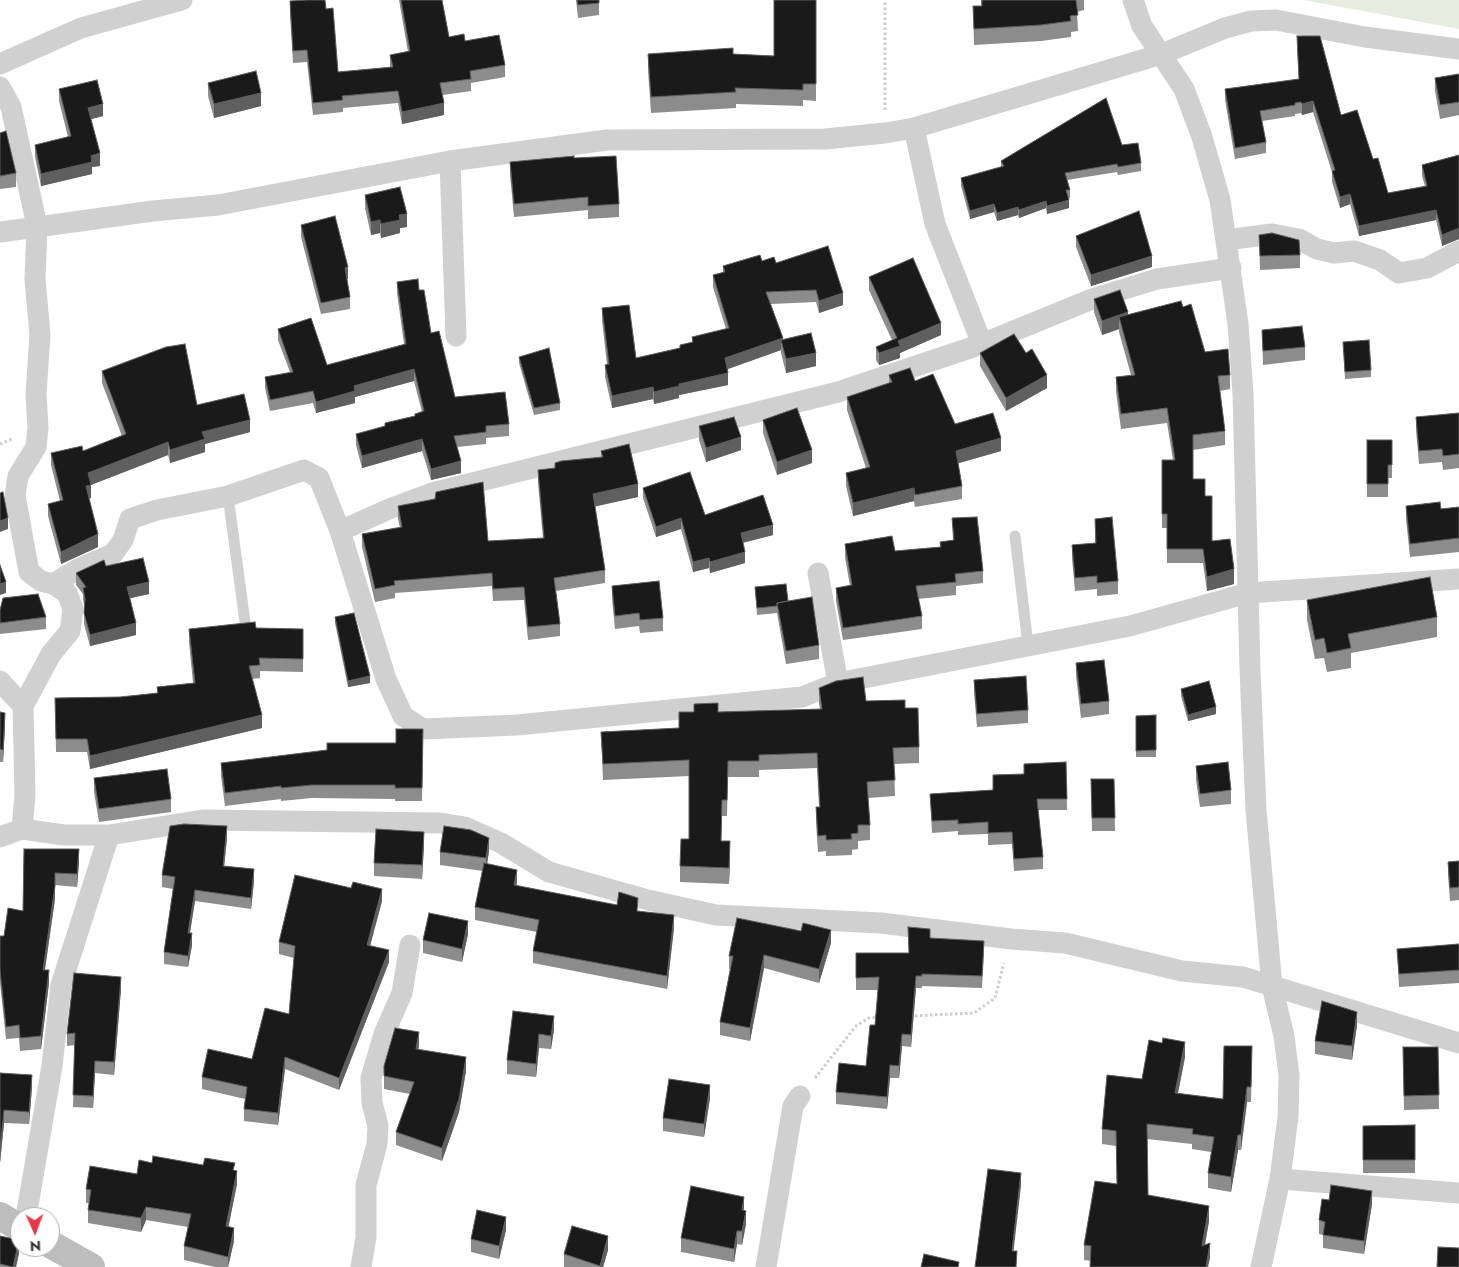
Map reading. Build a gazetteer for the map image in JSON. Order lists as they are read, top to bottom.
{
  "north": "bottom"
}
